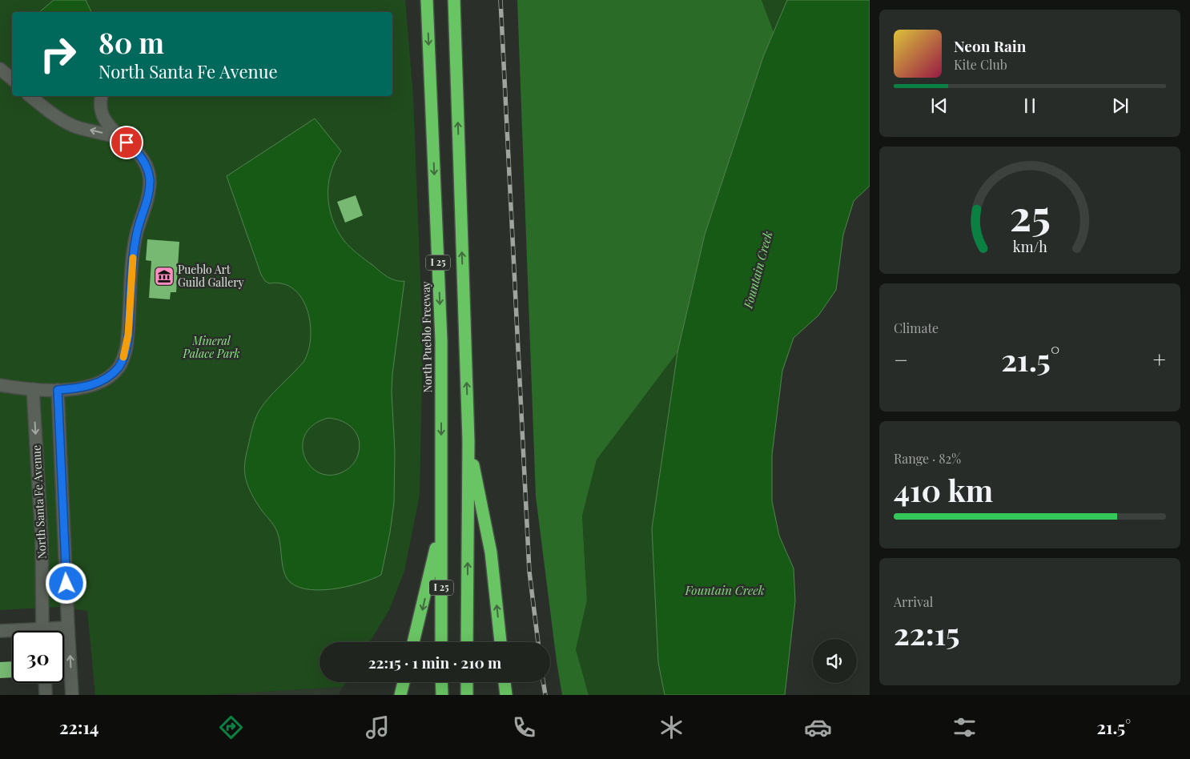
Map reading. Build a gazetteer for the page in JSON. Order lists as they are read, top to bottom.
{
  "streets": {
    "highway": ["I 25", "North Pueblo Freeway"],
    "street": ["North Santa Fe Avenue"]
  },
  "water": ["Fountain Creek"],
  "parks": ["Mineral Palace Park"],
  "places": {
    "museum": ["Pueblo Art Guild Gallery"]
  },
  "page": {
    "turn": ["80 m", "North Santa Fe Avenue"],
    "song": ["Neon Rain", "Kite Club"],
    "tile": [
      "Climate",
      ["Range · 82%", "410 km"],
      ["Arrival", "22:15"]
    ],
    "heat": ["−", "21.5°", "+"],
    "limit": "30",
    "trip": "22:15 · 1 min · 210 m",
    "tabs": ["22:14", "21.5°"],
    "gauge": ["25", "km/h"]
  }
}
